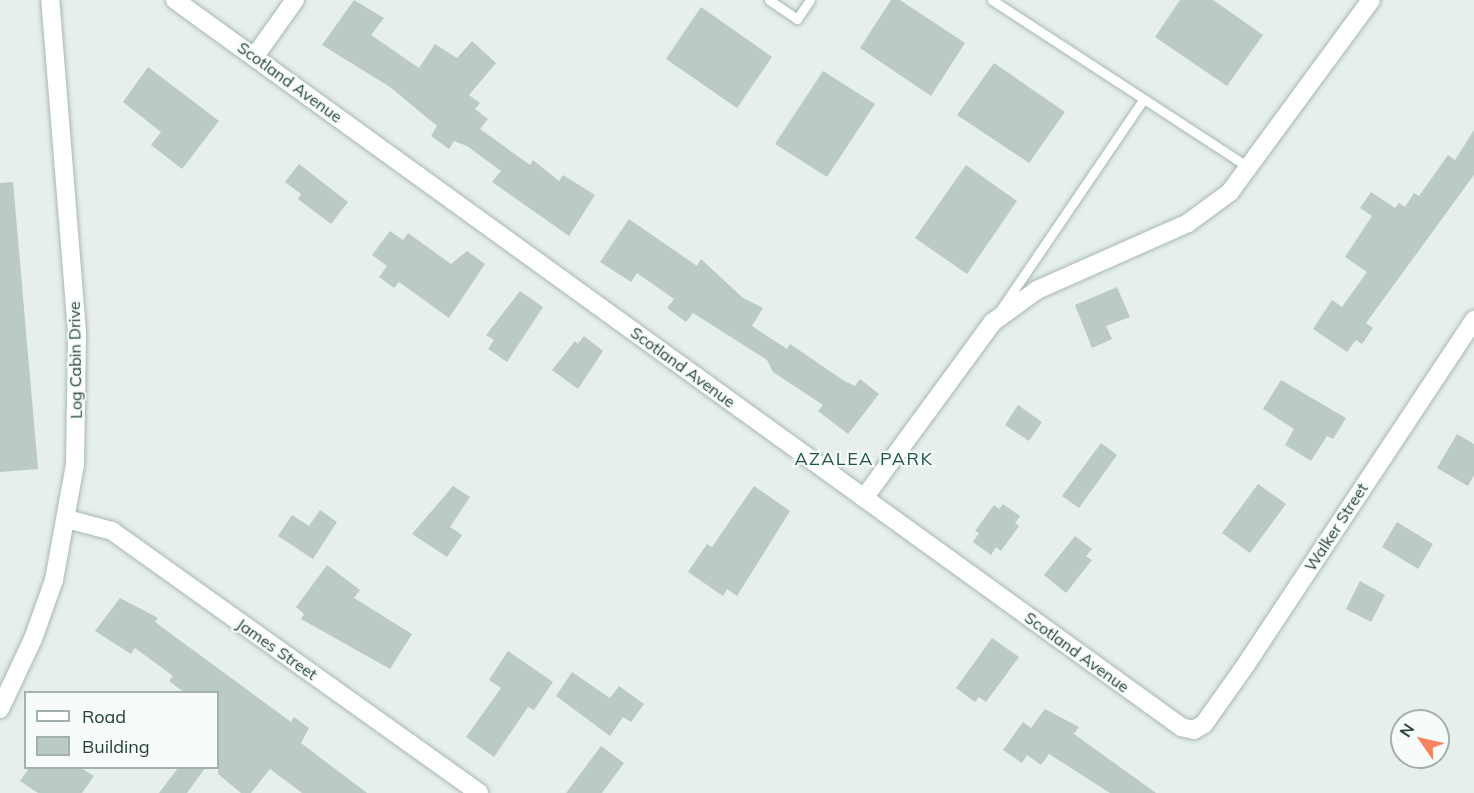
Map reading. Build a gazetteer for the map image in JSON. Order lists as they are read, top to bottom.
{
  "streets": {
    "street": [
      "Scotland Avenue",
      "Log Cabin Drive",
      "Walker Street",
      "James Street"
    ]
  },
  "crossings": [
    ["Scotland Avenue", "Walker Street"],
    ["Log Cabin Drive", "James Street"]
  ],
  "districts": ["AZALEA PARK"],
  "legend": ["Road", "Building"],
  "north": "top left"
}
